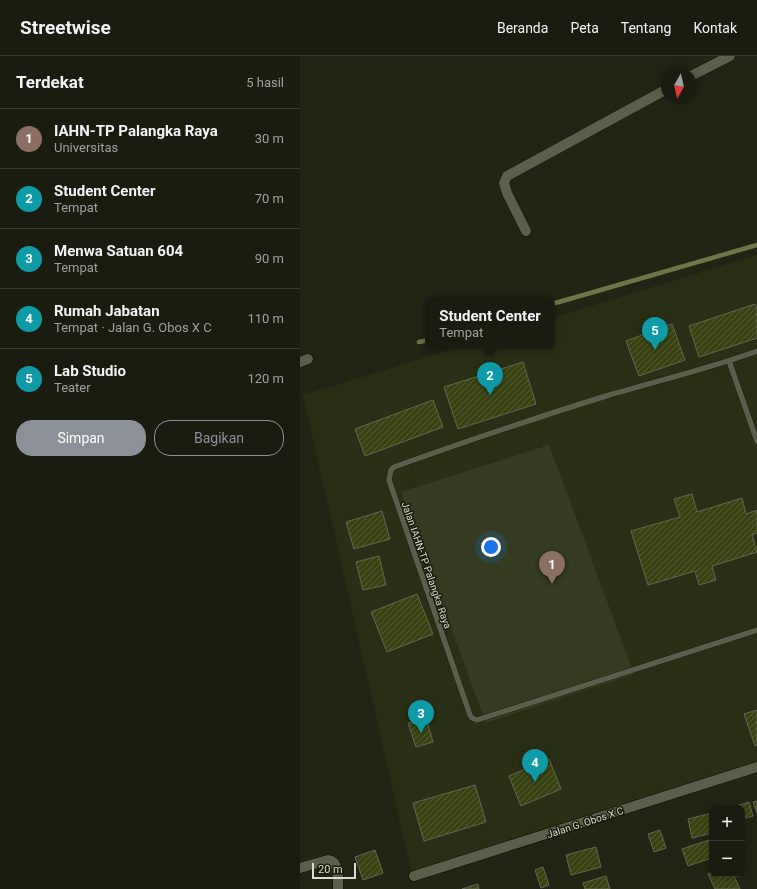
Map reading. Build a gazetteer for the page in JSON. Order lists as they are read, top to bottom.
{
  "streets": {
    "street": ["Jalan G. Obos X C"],
    "lane": ["Jalan IAHN-TP Palangka Raya"]
  },
  "scale_bar": "20 m",
  "north": "bottom",
  "page": {
    "header": "Streetwise",
    "nav": [
      "Beranda",
      "Peta",
      "Tentang",
      "Kontak"
    ],
    "heading": ["Terdekat", "5 hasil"],
    "list": [
      {
        "mark": "1",
        "name": "IAHN-TP Palangka Raya",
        "note": "Universitas",
        "value": "30 m"
      },
      {
        "mark": "2",
        "name": "Student Center",
        "note": "Tempat",
        "value": "70 m"
      },
      {
        "mark": "3",
        "name": "Menwa Satuan 604",
        "note": "Tempat",
        "value": "90 m"
      },
      {
        "mark": "4",
        "name": "Rumah Jabatan",
        "note": "Tempat · Jalan G. Obos X C",
        "value": "110 m"
      },
      {
        "mark": "5",
        "name": "Lab Studio",
        "note": "Teater",
        "value": "120 m"
      }
    ],
    "popup": ["Student Center", "Tempat"],
    "pins": [
      "5",
      "2",
      "1",
      "3",
      "4"
    ],
    "buttons": ["Simpan", "Bagikan"],
    "map_buttons": ["+", "−"],
    "scale": "20 m"
  }
}
